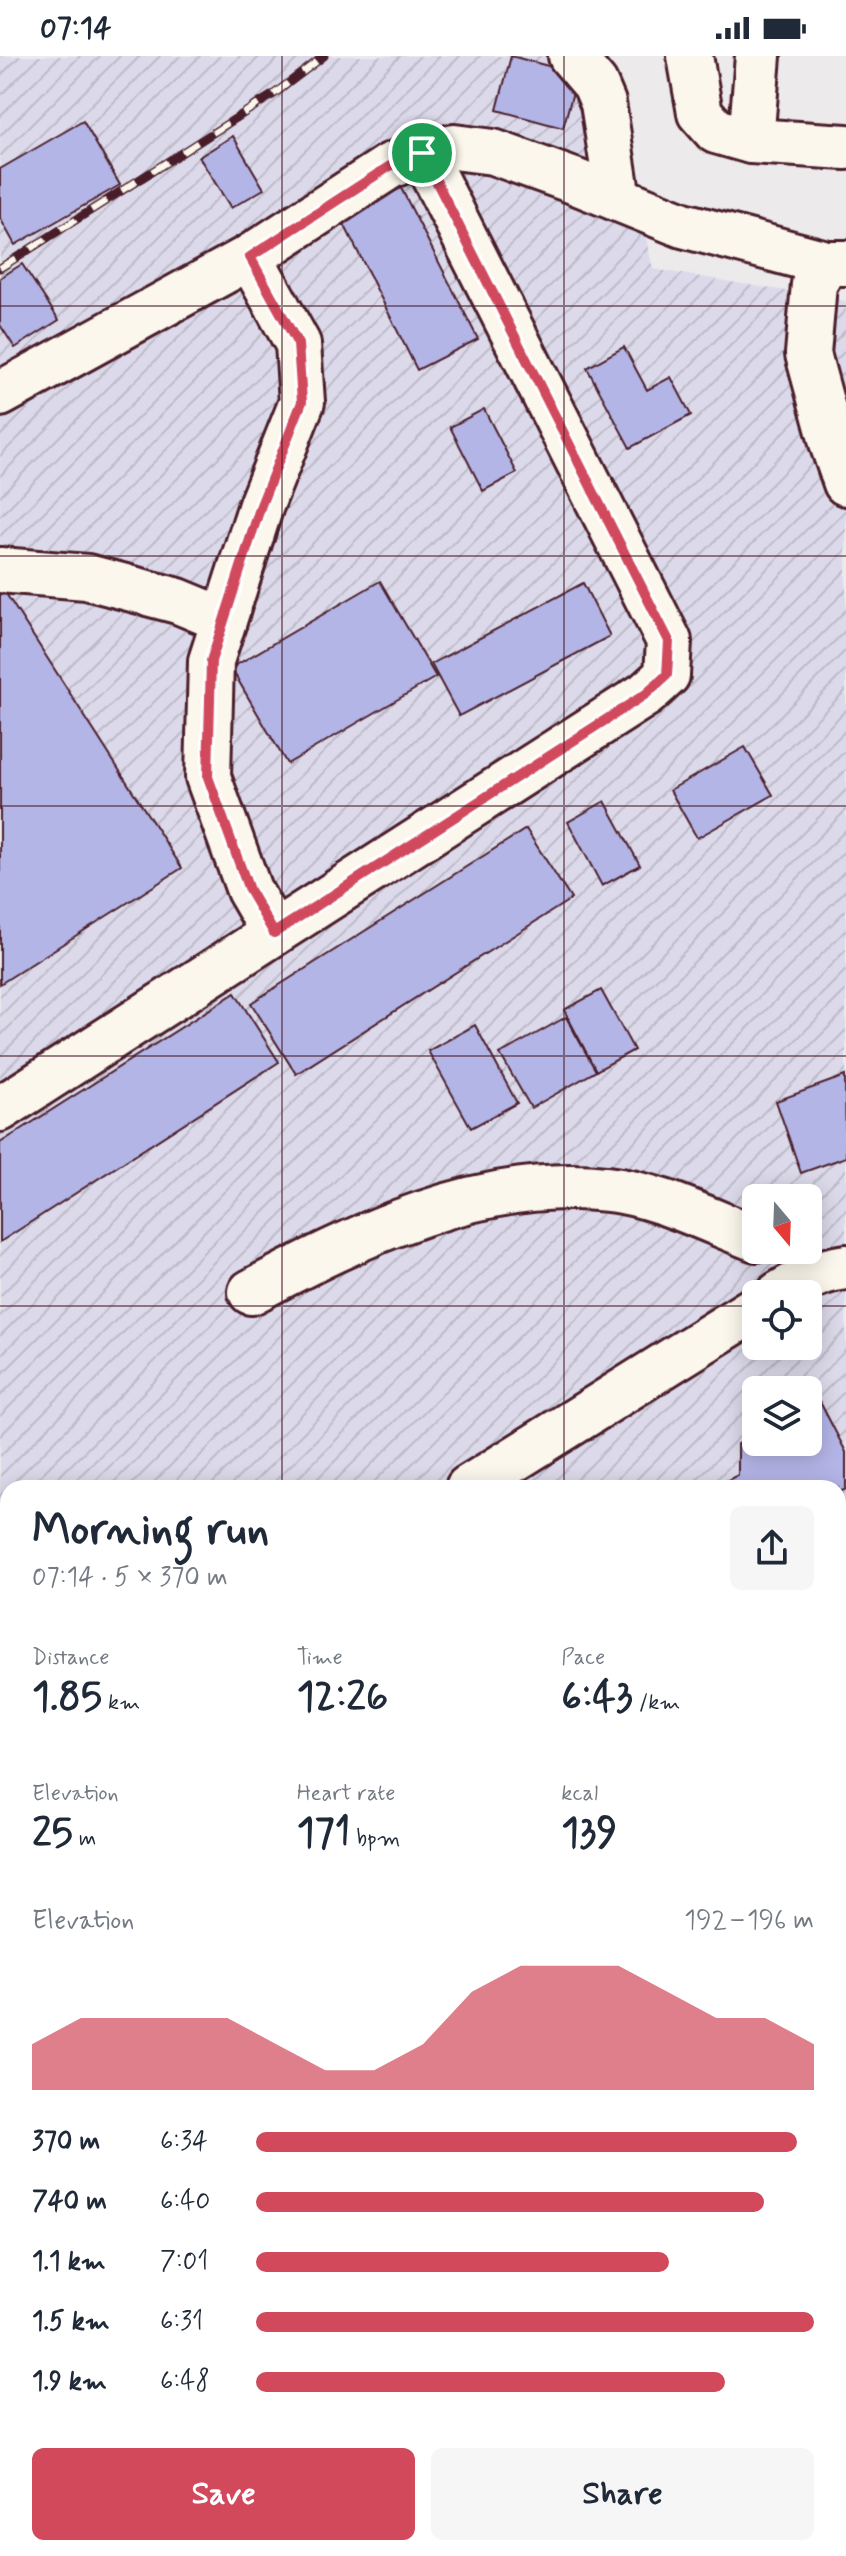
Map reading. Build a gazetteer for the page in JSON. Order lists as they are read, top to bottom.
{
  "north": "bottom",
  "page": {
    "status": "07:14",
    "heading": ["Morning run", "07:14 · 5 × 370 m"],
    "stats": [
      ["Distance", "1.85 km"],
      ["Time", "12:26"],
      ["Pace", "6:43 /km"],
      ["Elevation", "25 m"],
      ["Heart rate", "171 bpm"],
      ["kcal", "139"]
    ],
    "chart": ["Elevation", "192–196 m"],
    "list": [
      {
        "name": "370 m",
        "note": "6:34"
      },
      {
        "name": "740 m",
        "note": "6:40"
      },
      {
        "name": "1.1 km",
        "note": "7:01"
      },
      {
        "name": "1.5 km",
        "note": "6:31"
      },
      {
        "name": "1.9 km",
        "note": "6:48"
      }
    ],
    "buttons": ["Save", "Share"]
  }
}
